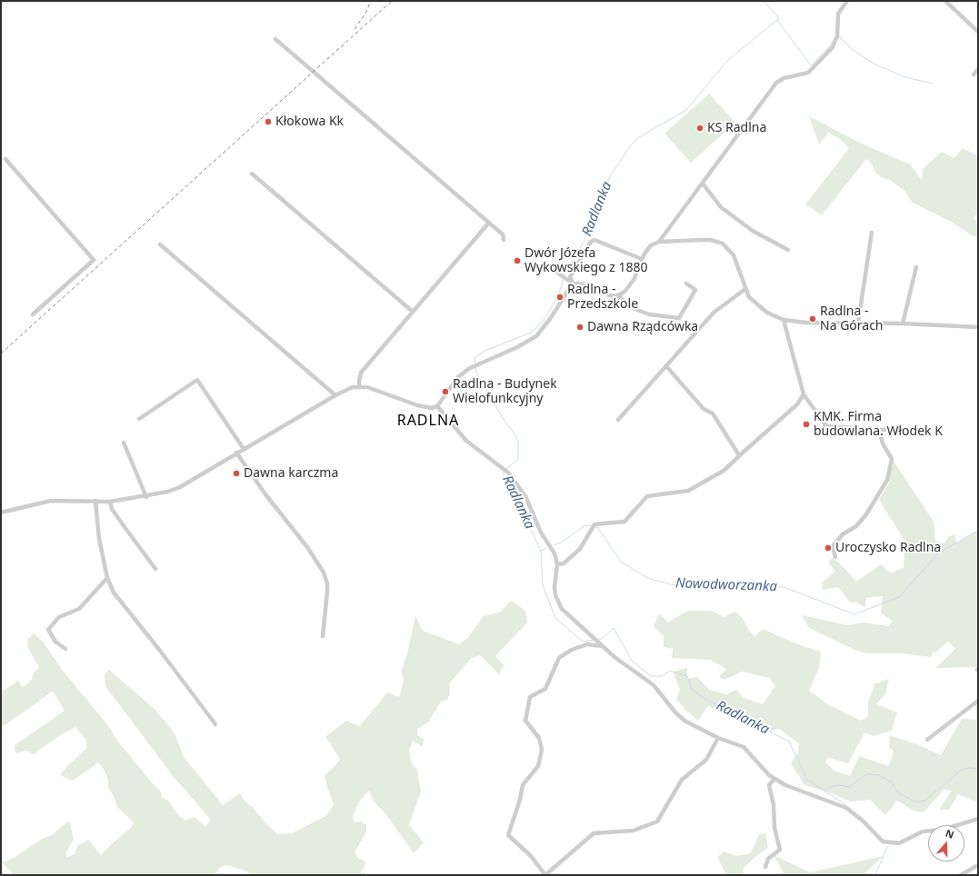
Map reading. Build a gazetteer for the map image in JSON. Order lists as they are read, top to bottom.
{
  "districts": ["RADLNA"],
  "water": ["Radlanka", "Nowodworzanka"],
  "places": [
    "Kłokowa Kk",
    "KS Radlna",
    "Dwór Józefa Wykowskiego z 1880",
    "Radlna - Przedszkole",
    "Radlna - Na Górach",
    "Dawna Rządcówka",
    "Radlna - Budynek Wielofunkcyjny",
    "KMK. Firma budowlana. Włodek K",
    "Dawna karczma",
    "Uroczysko Radlna"
  ],
  "north": "top"
}
